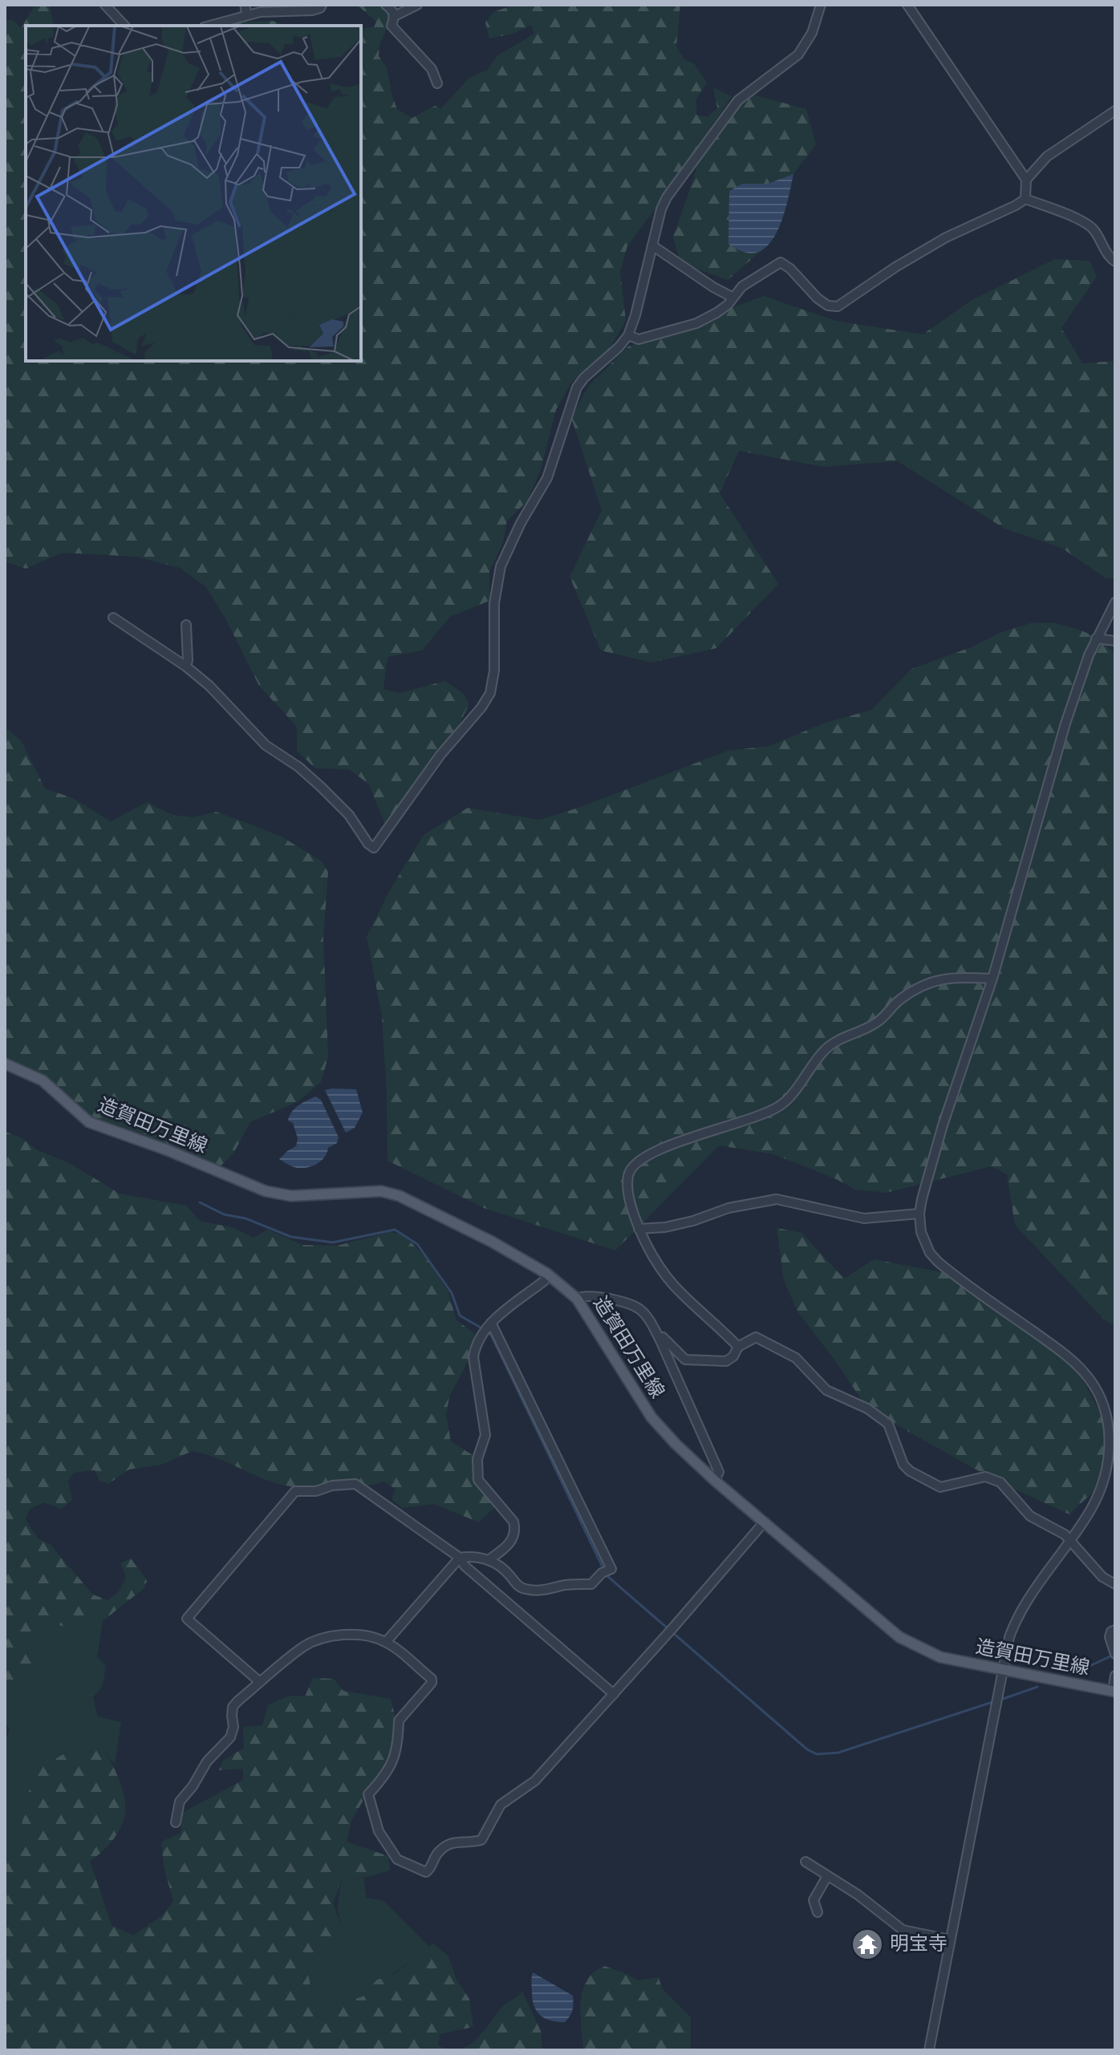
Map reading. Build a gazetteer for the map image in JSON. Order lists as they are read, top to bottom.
{
  "streets": {
    "main road": ["造賀田万里線"]
  },
  "places": {
    "temple": ["明宝寺"]
  }
}
